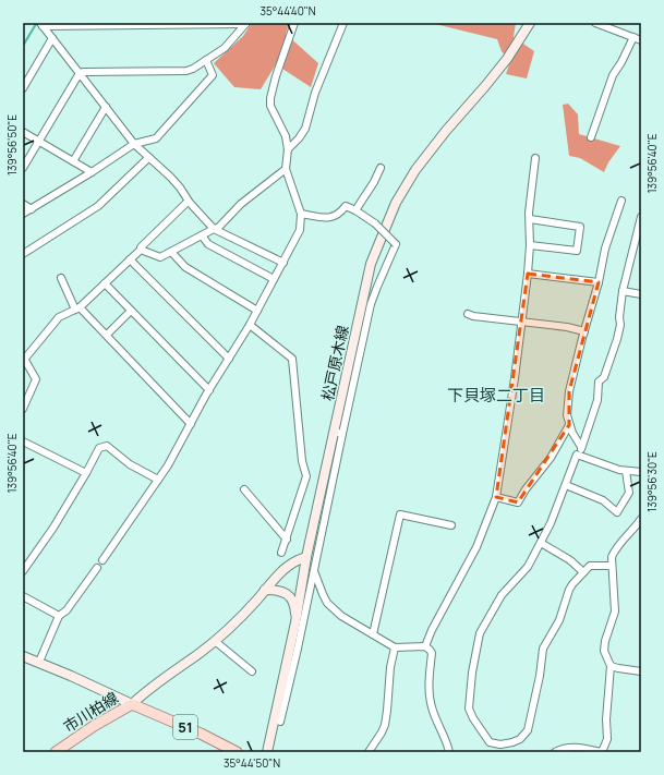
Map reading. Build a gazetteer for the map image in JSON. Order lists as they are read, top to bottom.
{
  "streets": {
    "main road": ["松戸原木線", "市川柏線", "51"]
  },
  "districts": ["下貝塚二丁目"],
  "coordinates": [
    "35°44'40\"N",
    "139°56'50\"E",
    "139°56'40\"E",
    "139°56'30\"E",
    "35°44'50\"N"
  ]
}
